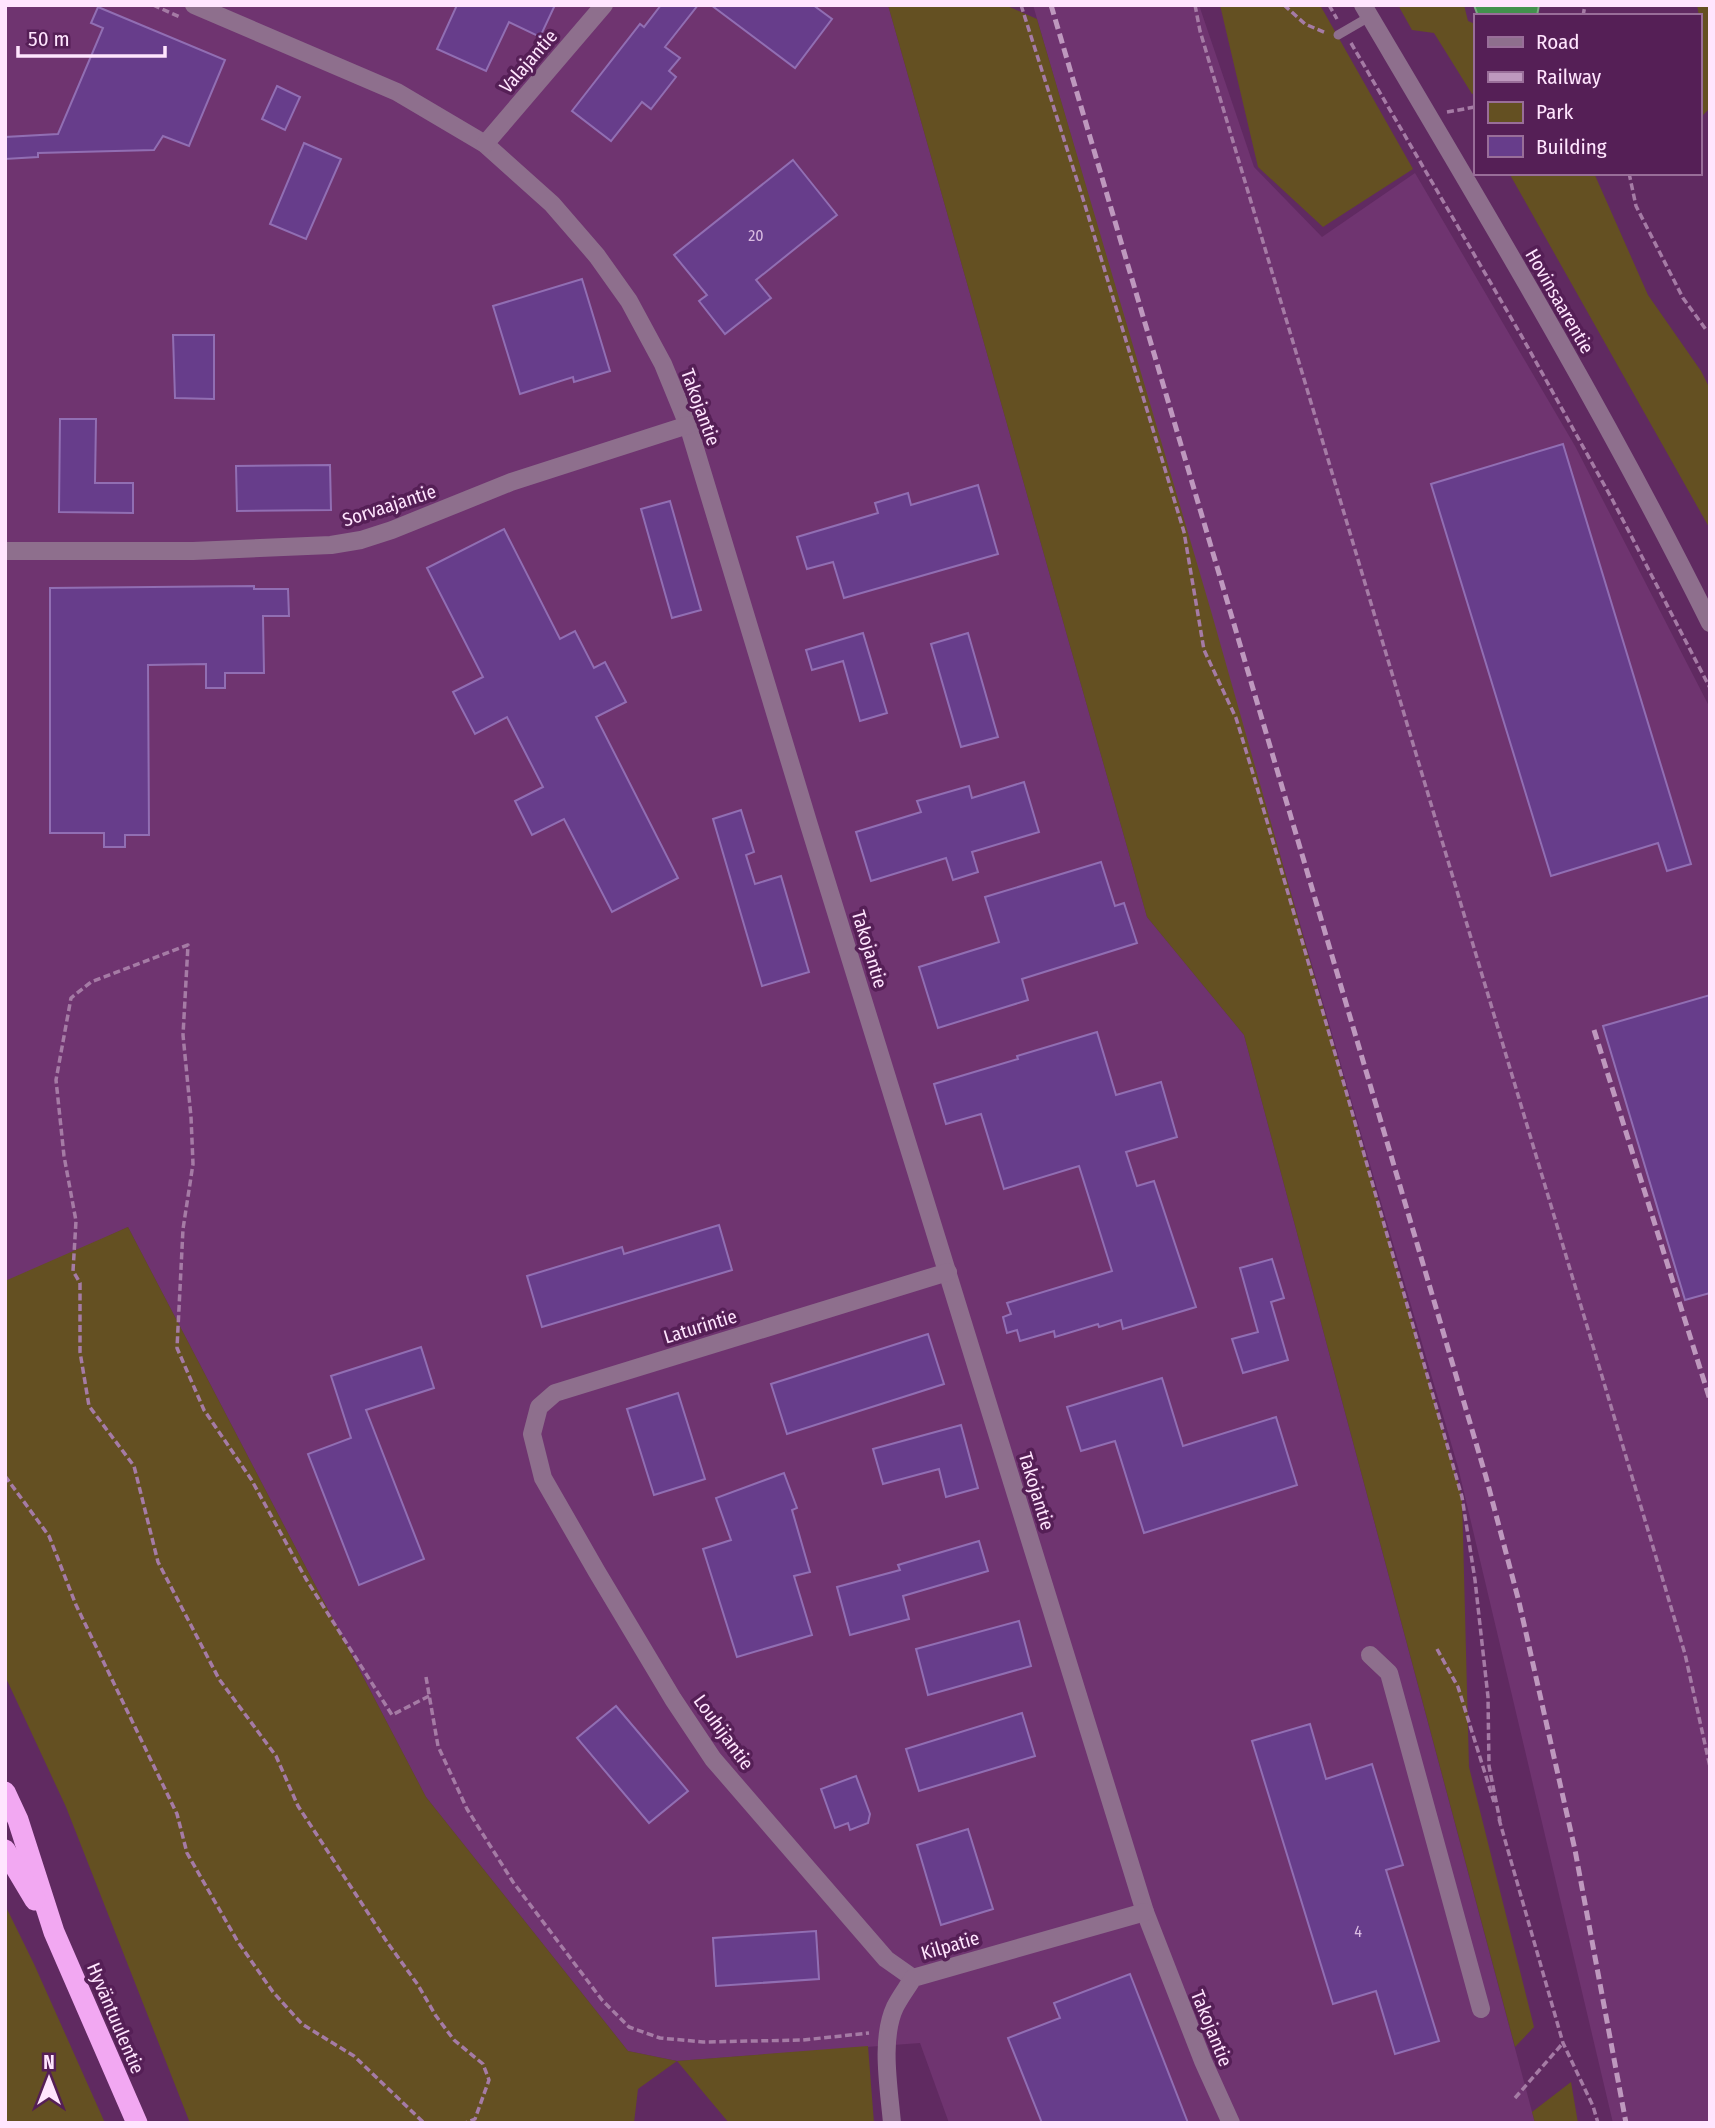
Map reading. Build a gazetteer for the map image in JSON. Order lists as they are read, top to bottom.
{
  "streets": {
    "highway": ["Hyväntuulentie"],
    "street": [
      "Valajantie",
      "Hovinsaarentie",
      "Takojantie",
      "Sorvaajantie",
      "Laturintie",
      "Louhijantie",
      "Kilpatie"
    ]
  },
  "crossings": [
    ["Valajantie", "Takojantie"],
    ["Takojantie", "Sorvaajantie"],
    ["Takojantie", "Laturintie"],
    ["Takojantie", "Kilpatie"],
    ["Laturintie", "Louhijantie"],
    ["Louhijantie", "Kilpatie"]
  ],
  "house_numbers": ["20", "4"],
  "legend": [
    "Road",
    "Railway",
    "Park",
    "Building"
  ],
  "scale_bar": "50 m",
  "north": "top"
}
